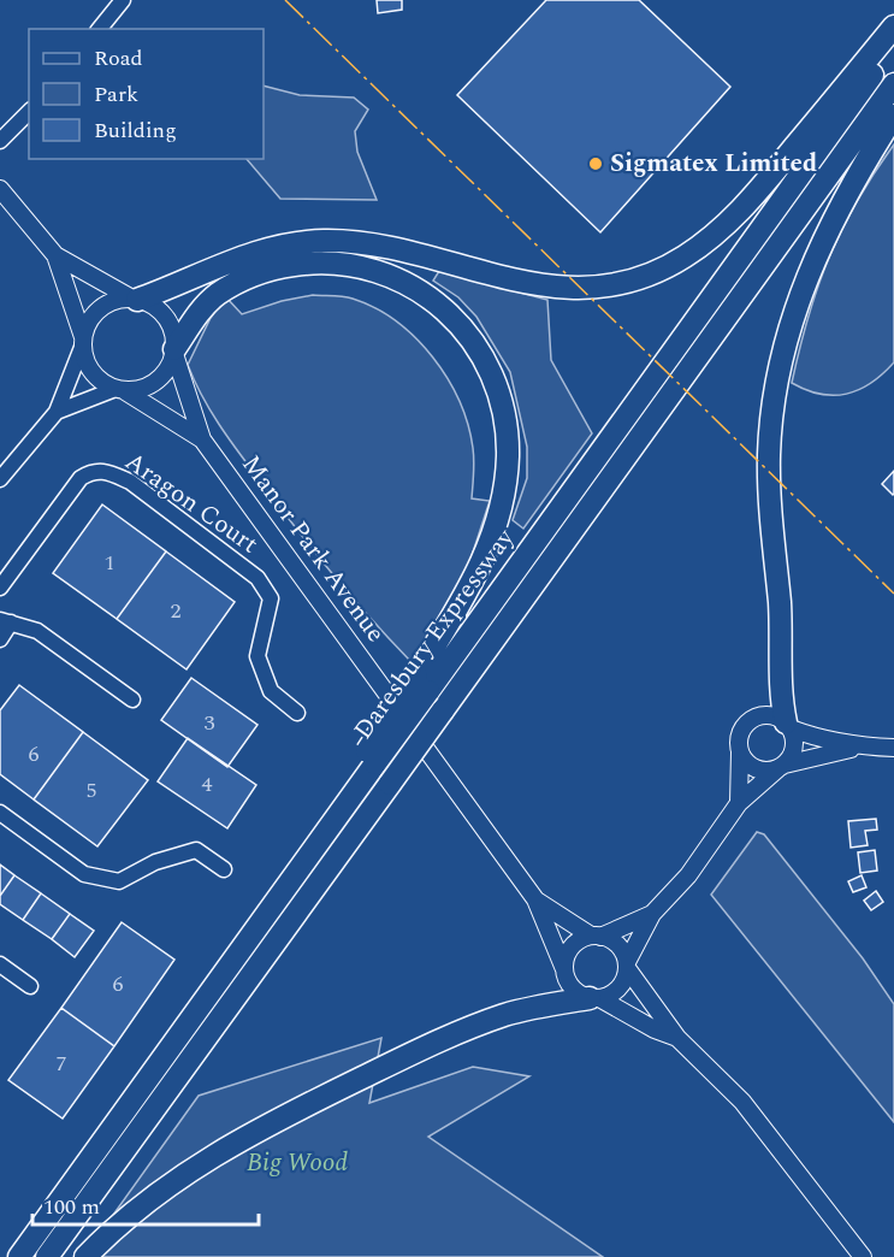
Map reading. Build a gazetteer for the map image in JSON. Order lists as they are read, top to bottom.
{
  "streets": {
    "main road": ["Daresbury Expressway"],
    "street": ["Aragon Court", "Manor Park Avenue"]
  },
  "parks": ["Big Wood"],
  "places": ["Sigmatex Limited"],
  "house_numbers": [
    "1",
    "2",
    "3",
    "6",
    "4",
    "5",
    "6",
    "7"
  ],
  "legend": ["Road", "Park", "Building"],
  "scale_bar": "100 m"
}
